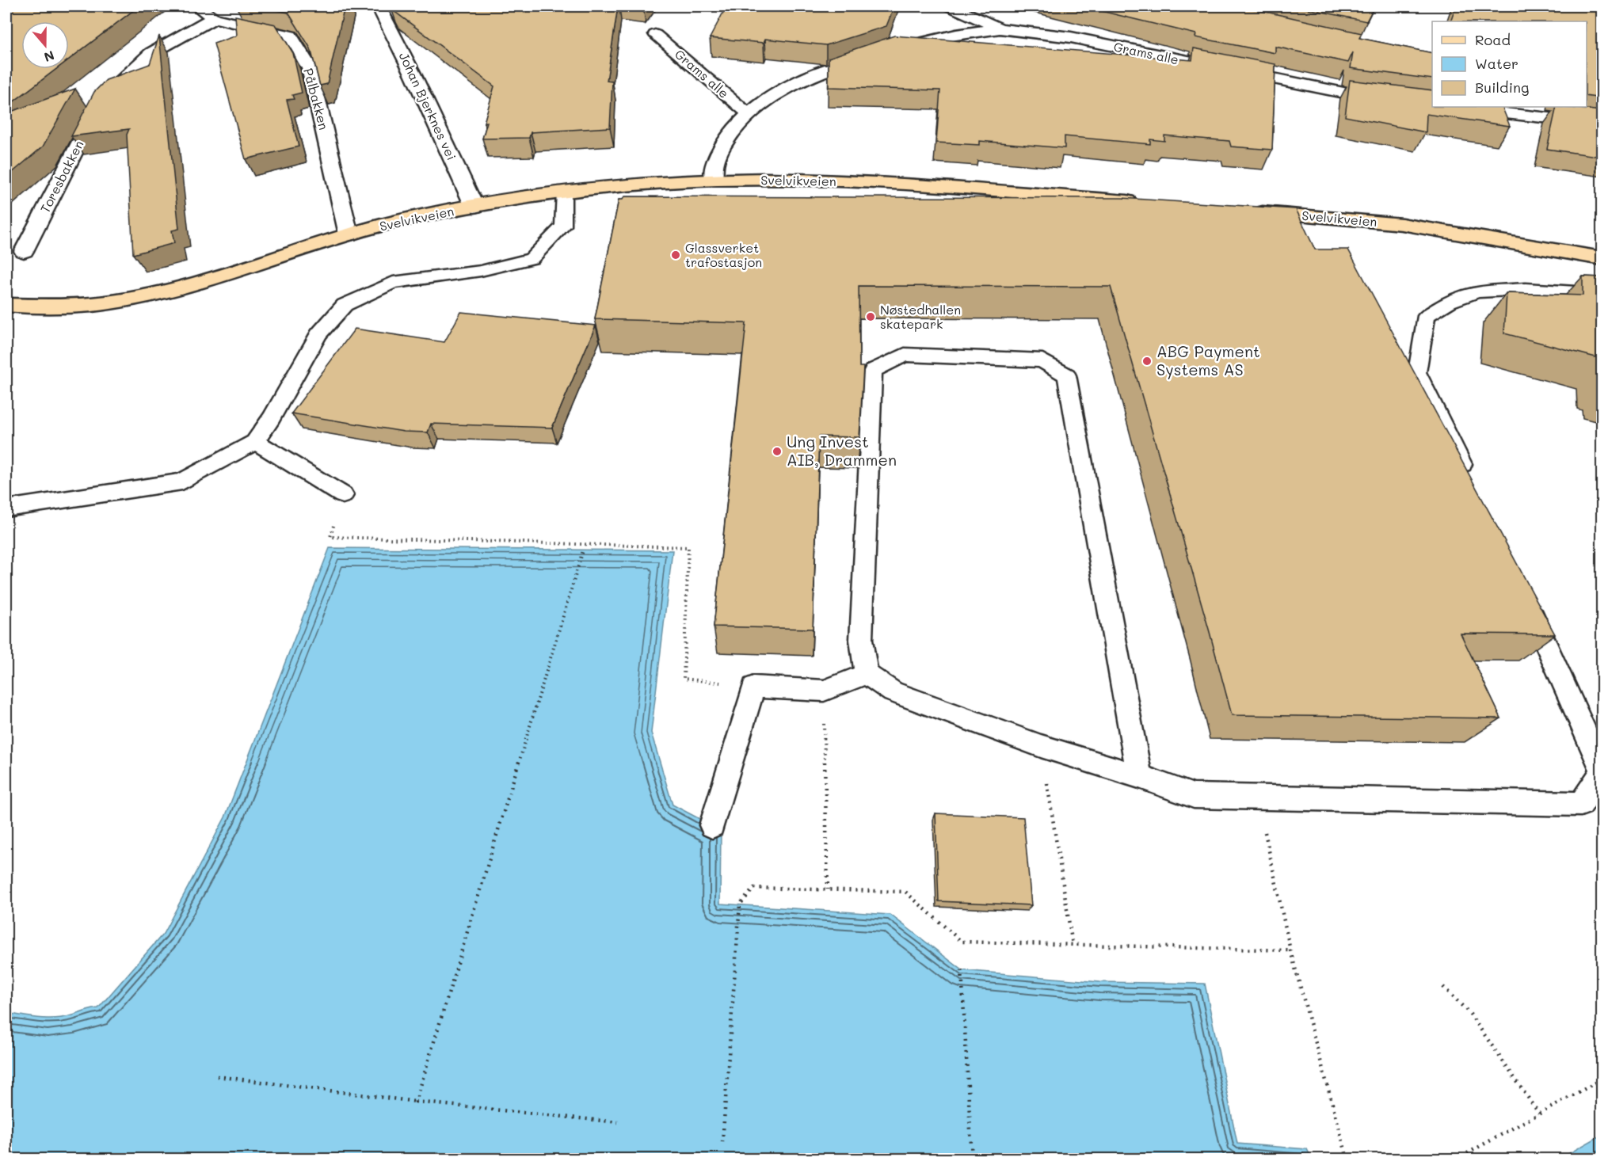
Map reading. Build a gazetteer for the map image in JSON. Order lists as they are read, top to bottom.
{
  "streets": {
    "main road": ["Svelvikveien"],
    "street": [
      "Grams alle",
      "Pålbakken",
      "Johan Bjerknes vei",
      "Toresbakken"
    ]
  },
  "crossings": [
    ["Pålbakken", "Toresbakken"],
    ["Pålbakken", "Svelvikveien"],
    ["Johan Bjerknes vei", "Svelvikveien"]
  ],
  "places": [
    "Glassverket trafostasjon",
    "Nøstedhallen skatepark",
    "ABG Payment Systems AS",
    "Ung Invest AIB, Drammen"
  ],
  "legend": ["Road", "Water", "Building"],
  "north": "bottom"
}
